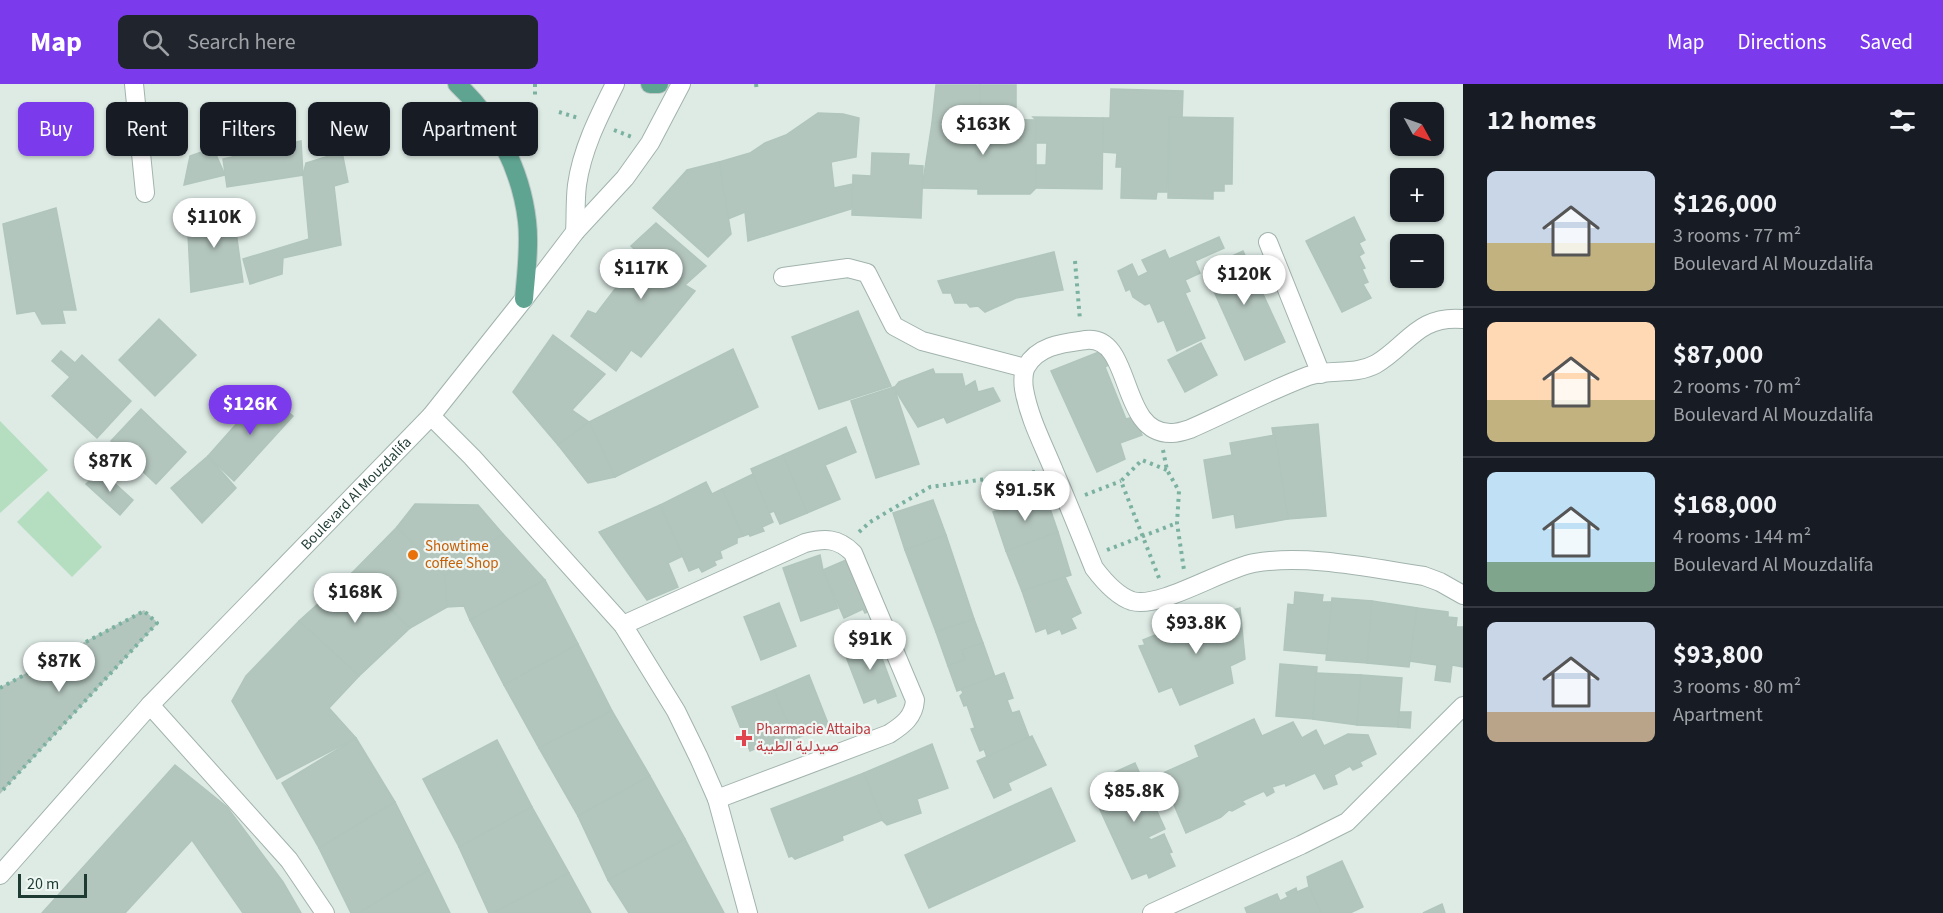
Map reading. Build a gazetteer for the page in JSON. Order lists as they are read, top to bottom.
{
  "streets": {
    "street": ["Boulevard Al Mouzdalifa"]
  },
  "places": {
    "other": ["Showtime coffee Shop"],
    "health": ["Pharmacie Attaiba صيدلية الطيبة"]
  },
  "scale_bar": "20 m",
  "north": "bottom right",
  "page": {
    "header": "Map",
    "search": "Search here",
    "nav": ["Map", "Directions", "Saved"],
    "heading": "12 homes",
    "map_buttons": ["+", "−"],
    "chip": [
      "Buy",
      "Rent",
      "Filters",
      "New",
      "Apartment"
    ],
    "price": [
      "$163K",
      "$110K",
      "$117K",
      "$120K",
      "$126K",
      "$87K",
      "$91.5K",
      "$168K",
      "$93.8K",
      "$91K",
      "$87K",
      "$85.8K"
    ],
    "list": [
      {
        "name": "$126,000",
        "note": "3 rooms · 77 m² · Boulevard Al Mouzdalifa"
      },
      {
        "name": "$87,000",
        "note": "2 rooms · 70 m² · Boulevard Al Mouzdalifa"
      },
      {
        "name": "$168,000",
        "note": "4 rooms · 144 m² · Boulevard Al Mouzdalifa"
      },
      {
        "name": "$93,800",
        "note": "3 rooms · 80 m² · Apartment"
      }
    ],
    "scale": "20 m"
  }
}
